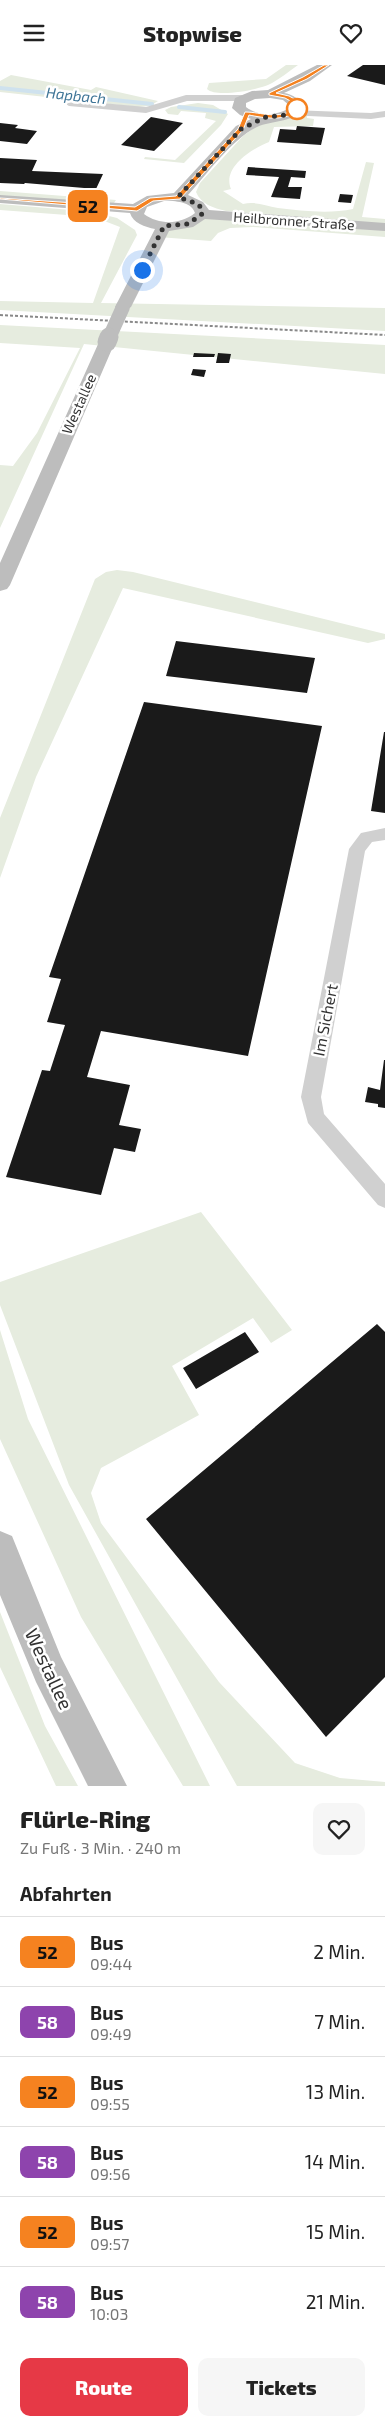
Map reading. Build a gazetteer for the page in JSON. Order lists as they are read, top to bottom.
{
  "streets": {
    "main road": ["Heilbronner Straße", "Westallee"],
    "street": ["Im Sichert"]
  },
  "water": ["Hapbach"],
  "lines": ["bus line 52"],
  "page": {
    "header": "Stopwise",
    "on_map": "52",
    "heading": [
      ["Flürle-Ring", "Zu Fuß · 3 Min. · 240 m"],
      "Abfahrten"
    ],
    "list": [
      {
        "mark": "52",
        "name": "Bus",
        "note": "09:44",
        "value": "2 Min."
      },
      {
        "mark": "58",
        "name": "Bus",
        "note": "09:49",
        "value": "7 Min."
      },
      {
        "mark": "52",
        "name": "Bus",
        "note": "09:55",
        "value": "13 Min."
      },
      {
        "mark": "58",
        "name": "Bus",
        "note": "09:56",
        "value": "14 Min."
      },
      {
        "mark": "52",
        "name": "Bus",
        "note": "09:57",
        "value": "15 Min."
      },
      {
        "mark": "58",
        "name": "Bus",
        "note": "10:03",
        "value": "21 Min."
      }
    ],
    "buttons": ["Route", "Tickets"]
  }
}
